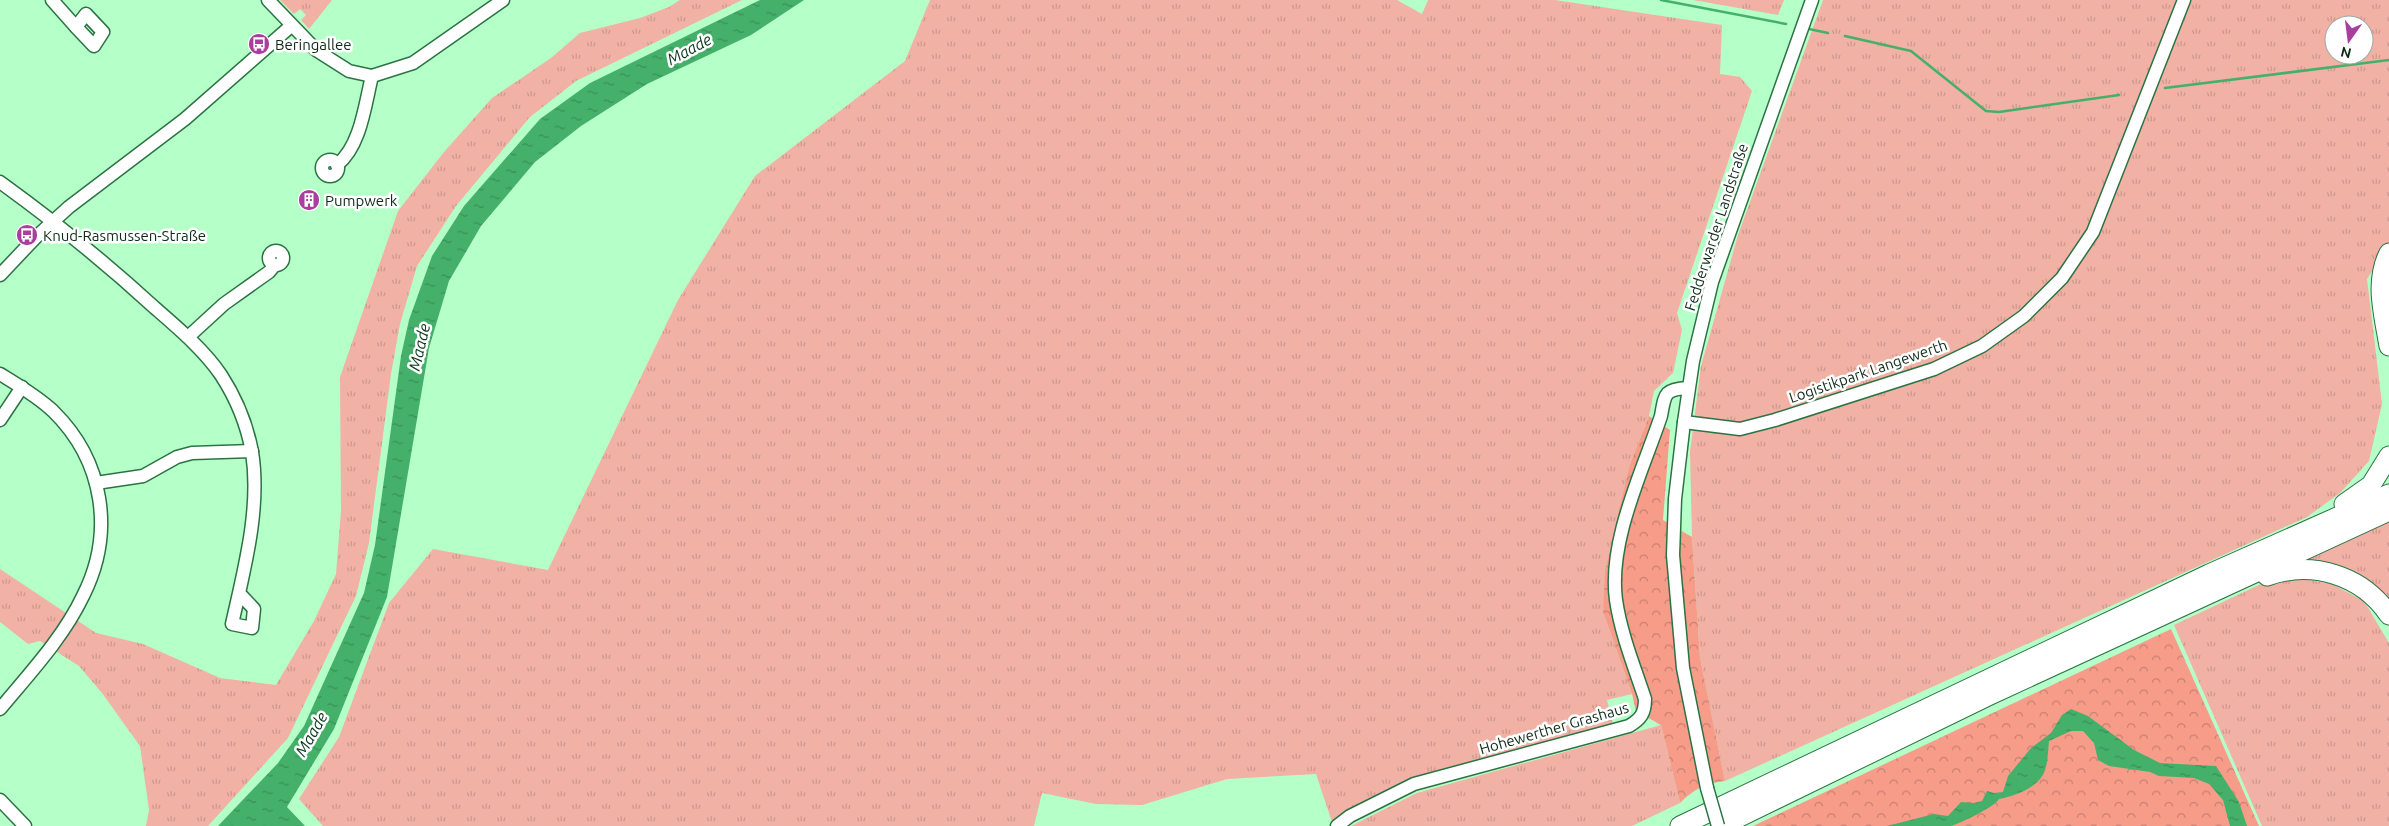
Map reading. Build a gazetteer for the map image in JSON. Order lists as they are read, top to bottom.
{
  "streets": {
    "street": ["Fedderwarder Landstraße", "Logistikpark Langewerth", "Hohewerther Grashaus"]
  },
  "crossings": [
    ["Fedderwarder Landstraße", "Logistikpark Langewerth"],
    ["Fedderwarder Landstraße", "Hohewerther Grashaus"]
  ],
  "water": ["Maade"],
  "places": {
    "bus stop": ["Beringallee", "Knud-Rasmussen-Straße"],
    "building": ["Pumpwerk"]
  },
  "north": "bottom"
}
